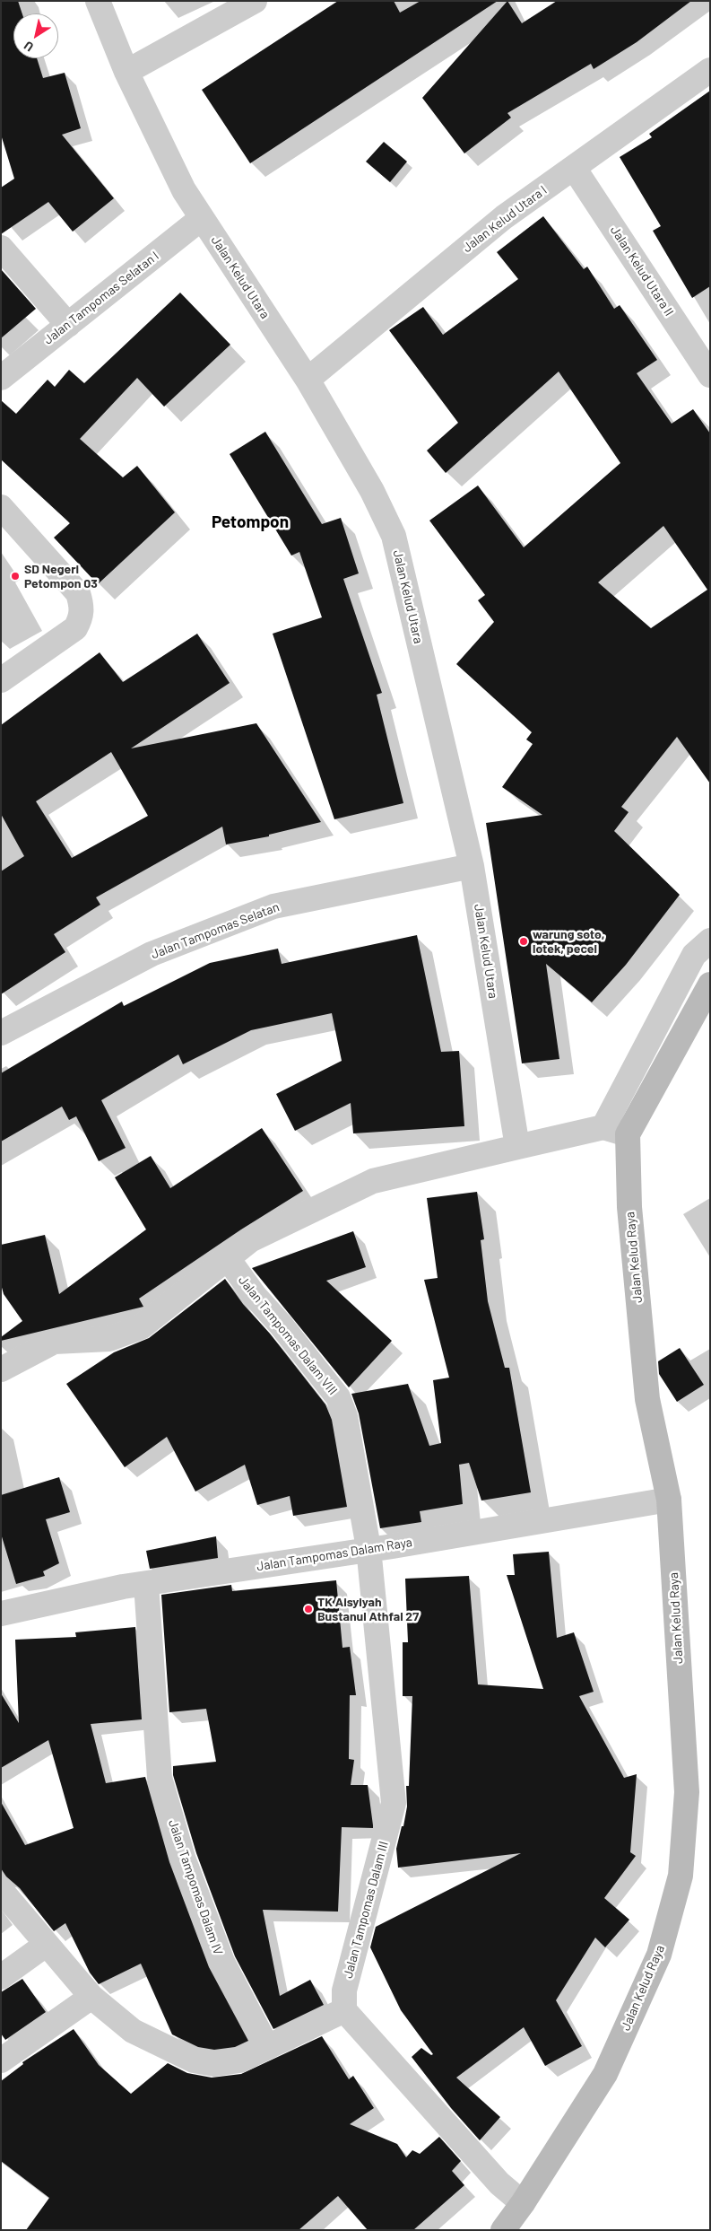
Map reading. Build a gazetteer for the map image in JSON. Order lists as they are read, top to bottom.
{
  "streets": {
    "main road": ["Jalan Kelud Raya"],
    "street": [
      "Jalan Kelud Utara I",
      "Jalan Kelud Utara II",
      "Jalan Kelud Utara",
      "Jalan Tampomas Selatan I",
      "Jalan Tampomas Selatan",
      "Jalan Tampomas Dalam VIII",
      "Jalan Tampomas Dalam Raya",
      "Jalan Tampomas Dalam IV",
      "Jalan Tampomas Dalam III"
    ]
  },
  "crossings": [
    ["Jalan Kelud Utara I", "Jalan Kelud Utara II"],
    ["Jalan Kelud Utara I", "Jalan Kelud Utara"],
    ["Jalan Kelud Utara", "Jalan Tampomas Selatan I"],
    ["Jalan Kelud Utara", "Jalan Tampomas Selatan"],
    ["Jalan Kelud Raya", "Jalan Tampomas Dalam Raya"],
    ["Jalan Tampomas Dalam VIII", "Jalan Tampomas Dalam Raya"],
    ["Jalan Tampomas Dalam VIII", "Jalan Tampomas Dalam III"],
    ["Jalan Tampomas Dalam Raya", "Jalan Tampomas Dalam IV"],
    ["Jalan Tampomas Dalam Raya", "Jalan Tampomas Dalam III"]
  ],
  "districts": ["Petompon"],
  "places": ["SD Negeri Petompon 03", "warung soto, lotek, pecel", "TK Aisyiyah Bustanul Athfal 27"],
  "north": "bottom left"
}
